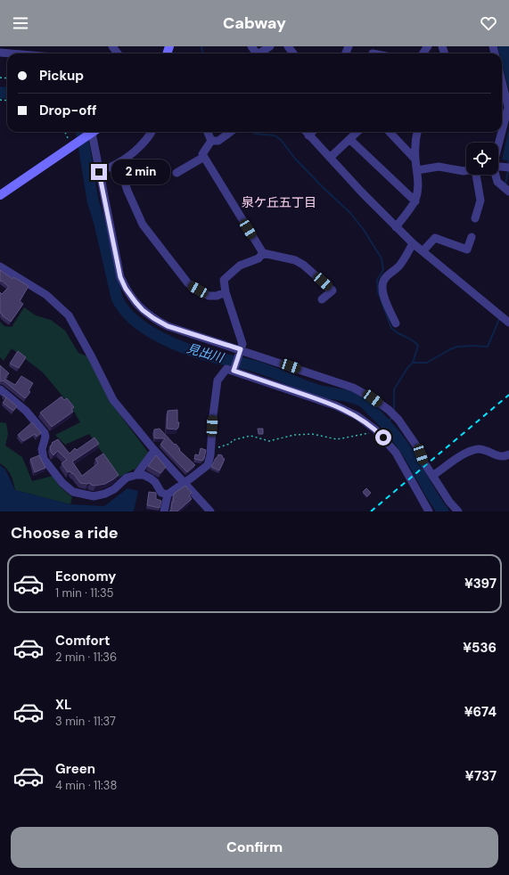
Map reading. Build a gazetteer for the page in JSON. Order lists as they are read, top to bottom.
{
  "districts": ["泉ケ丘五丁目"],
  "water": ["見出川"],
  "page": {
    "header": "Cabway",
    "banner": ["Pickup", "Drop-off"],
    "bubble": "2 min",
    "heading": "Choose a ride",
    "list": [
      {
        "name": "Economy",
        "note": "1 min · 11:35",
        "value": "¥397"
      },
      {
        "name": "Comfort",
        "note": "2 min · 11:36",
        "value": "¥536"
      },
      {
        "name": "XL",
        "note": "3 min · 11:37",
        "value": "¥674"
      },
      {
        "name": "Green",
        "note": "4 min · 11:38",
        "value": "¥737"
      }
    ],
    "buttons": "Confirm"
  }
}
